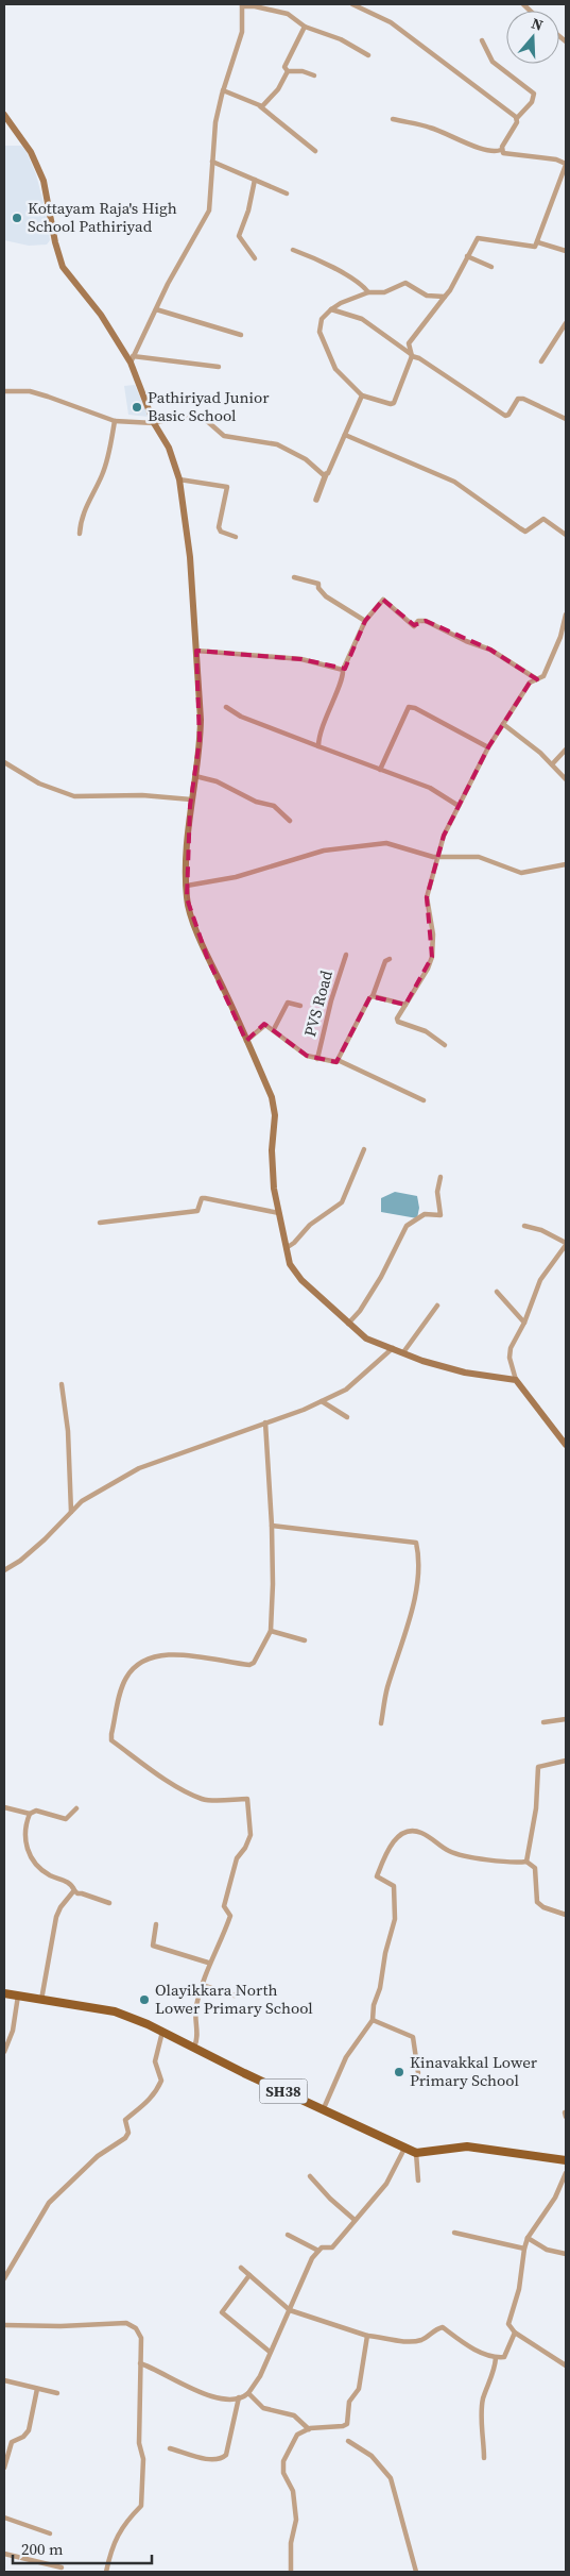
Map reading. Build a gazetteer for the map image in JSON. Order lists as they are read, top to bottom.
{
  "streets": {
    "main road": ["SH38"],
    "street": ["PVS Road"]
  },
  "places": [
    "Kottayam Raja's High School Pathiriyad",
    "Pathiriyad Junior Basic School",
    "Olayikkara North Lower Primary School",
    "Kinavakkal Lower Primary School"
  ],
  "scale_bar": "200 m",
  "north": "top"
}
